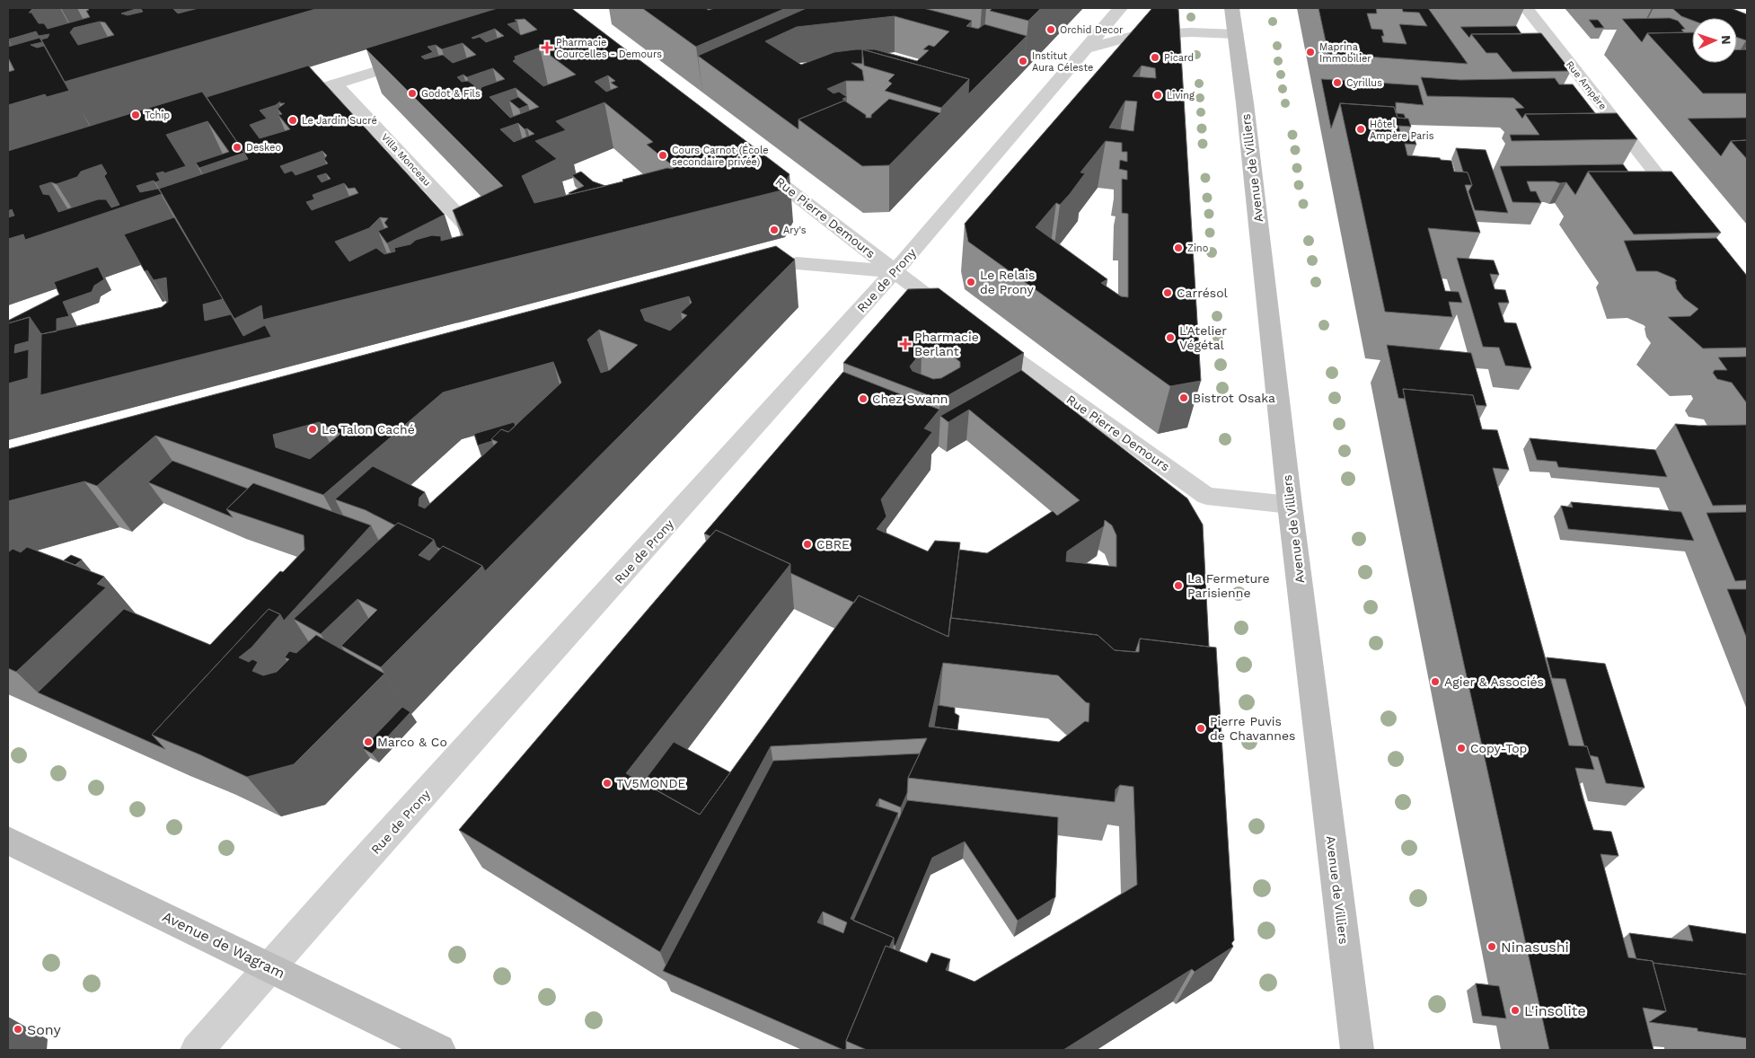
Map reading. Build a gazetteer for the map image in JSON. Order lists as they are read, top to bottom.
{
  "streets": {
    "main road": ["Avenue de Villiers", "Avenue de Wagram"],
    "street": [
      "Rue Ampère",
      "Villa Monceau",
      "Rue Pierre Demours",
      "Rue de Prony"
    ]
  },
  "crossings": [
    ["Avenue de Villiers", "Rue Pierre Demours"],
    ["Rue Pierre Demours", "Rue de Prony"],
    ["Rue de Prony", "Avenue de Wagram"]
  ],
  "places": {
    "other": [
      "Orchid Decor",
      "Maprina Immobilier",
      "Picard",
      "Institut Aura Céleste",
      "Cyrillus",
      "Godot & Fils",
      "Living",
      "Tchip",
      "Le Jardin Sucré",
      "Hôtel Ampère Paris",
      "Deskeo",
      "Cours Carnot (École secondaire privée)",
      "Ary's",
      "Zino",
      "Le Relais de Prony",
      "Carrésol",
      "L'Atelier Végétal",
      "Bistrot Osaka",
      "Chez Swann",
      "Le Talon Caché",
      "CBRE",
      "La Fermeture Parisienne",
      "Agier & Associés",
      "Pierre Puvis de Chavannes",
      "Marco & Co",
      "Copy-Top",
      "TV5MONDE",
      "Ninasushi",
      "L'insolite",
      "Sony"
    ],
    "health": ["Pharmacie Courcelles - Demours", "Pharmacie Berlant"]
  },
  "north": "right"
}
